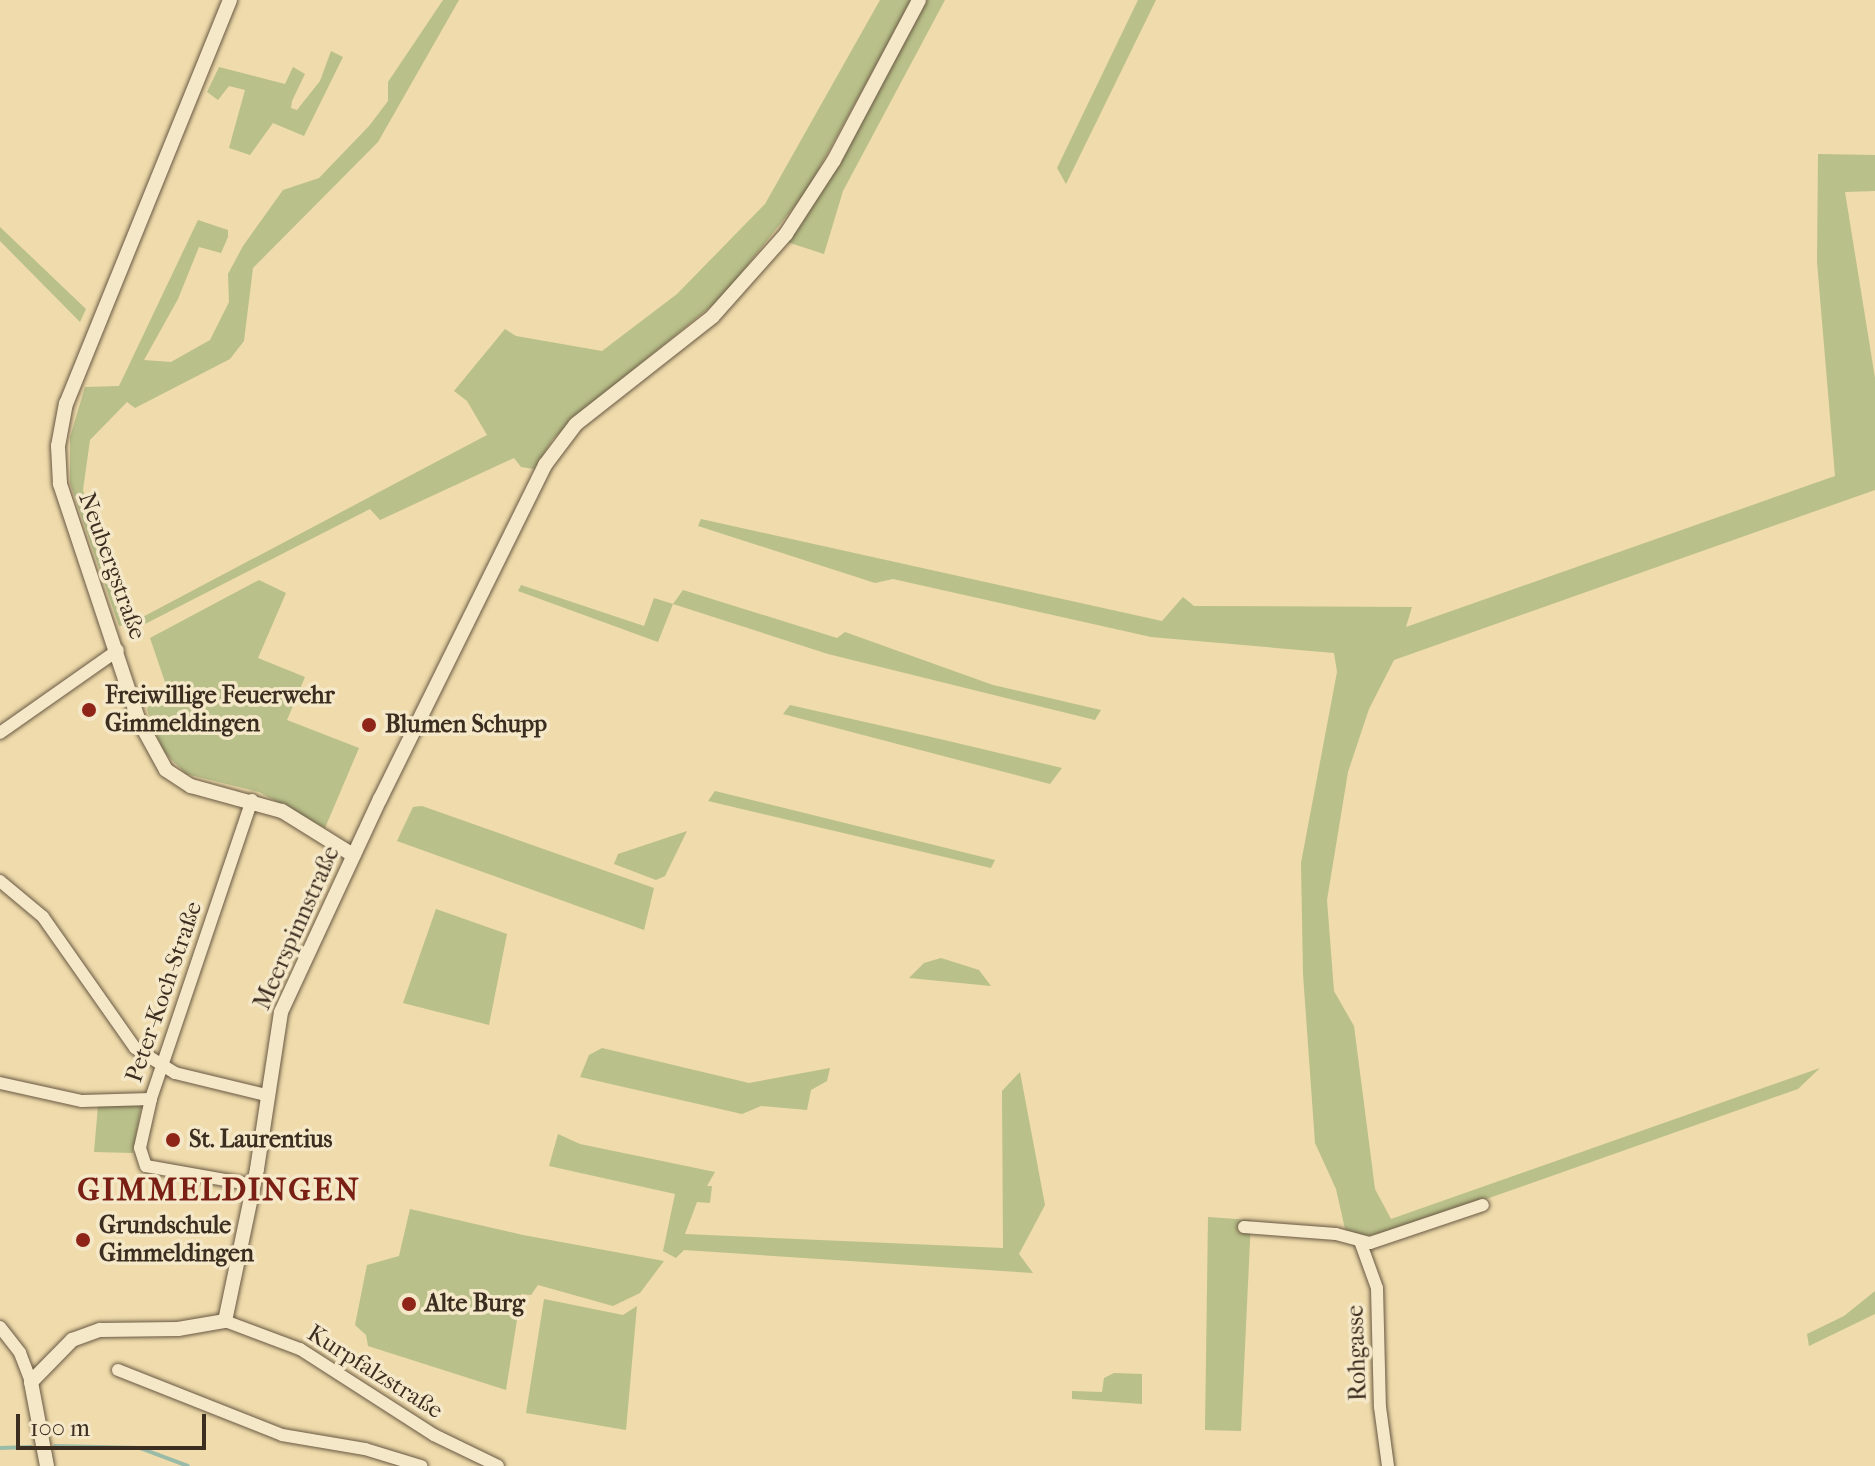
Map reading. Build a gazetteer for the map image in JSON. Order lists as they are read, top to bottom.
{
  "streets": {
    "street": [
      "Neubergstraße",
      "Meerspinnstraße",
      "Peter-Koch-Straße",
      "Rohgasse",
      "Kurpfalzstraße"
    ]
  },
  "crossings": [
    ["Neubergstraße", "Meerspinnstraße"],
    ["Neubergstraße", "Peter-Koch-Straße"],
    ["Meerspinnstraße", "Kurpfalzstraße"]
  ],
  "districts": ["GIMMELDINGEN"],
  "places": [
    "Freiwillige Feuerwehr Gimmeldingen",
    "Blumen Schupp",
    "St. Laurentius",
    "Grundschule Gimmeldingen",
    "Alte Burg"
  ],
  "scale_bar": "100 m"
}
